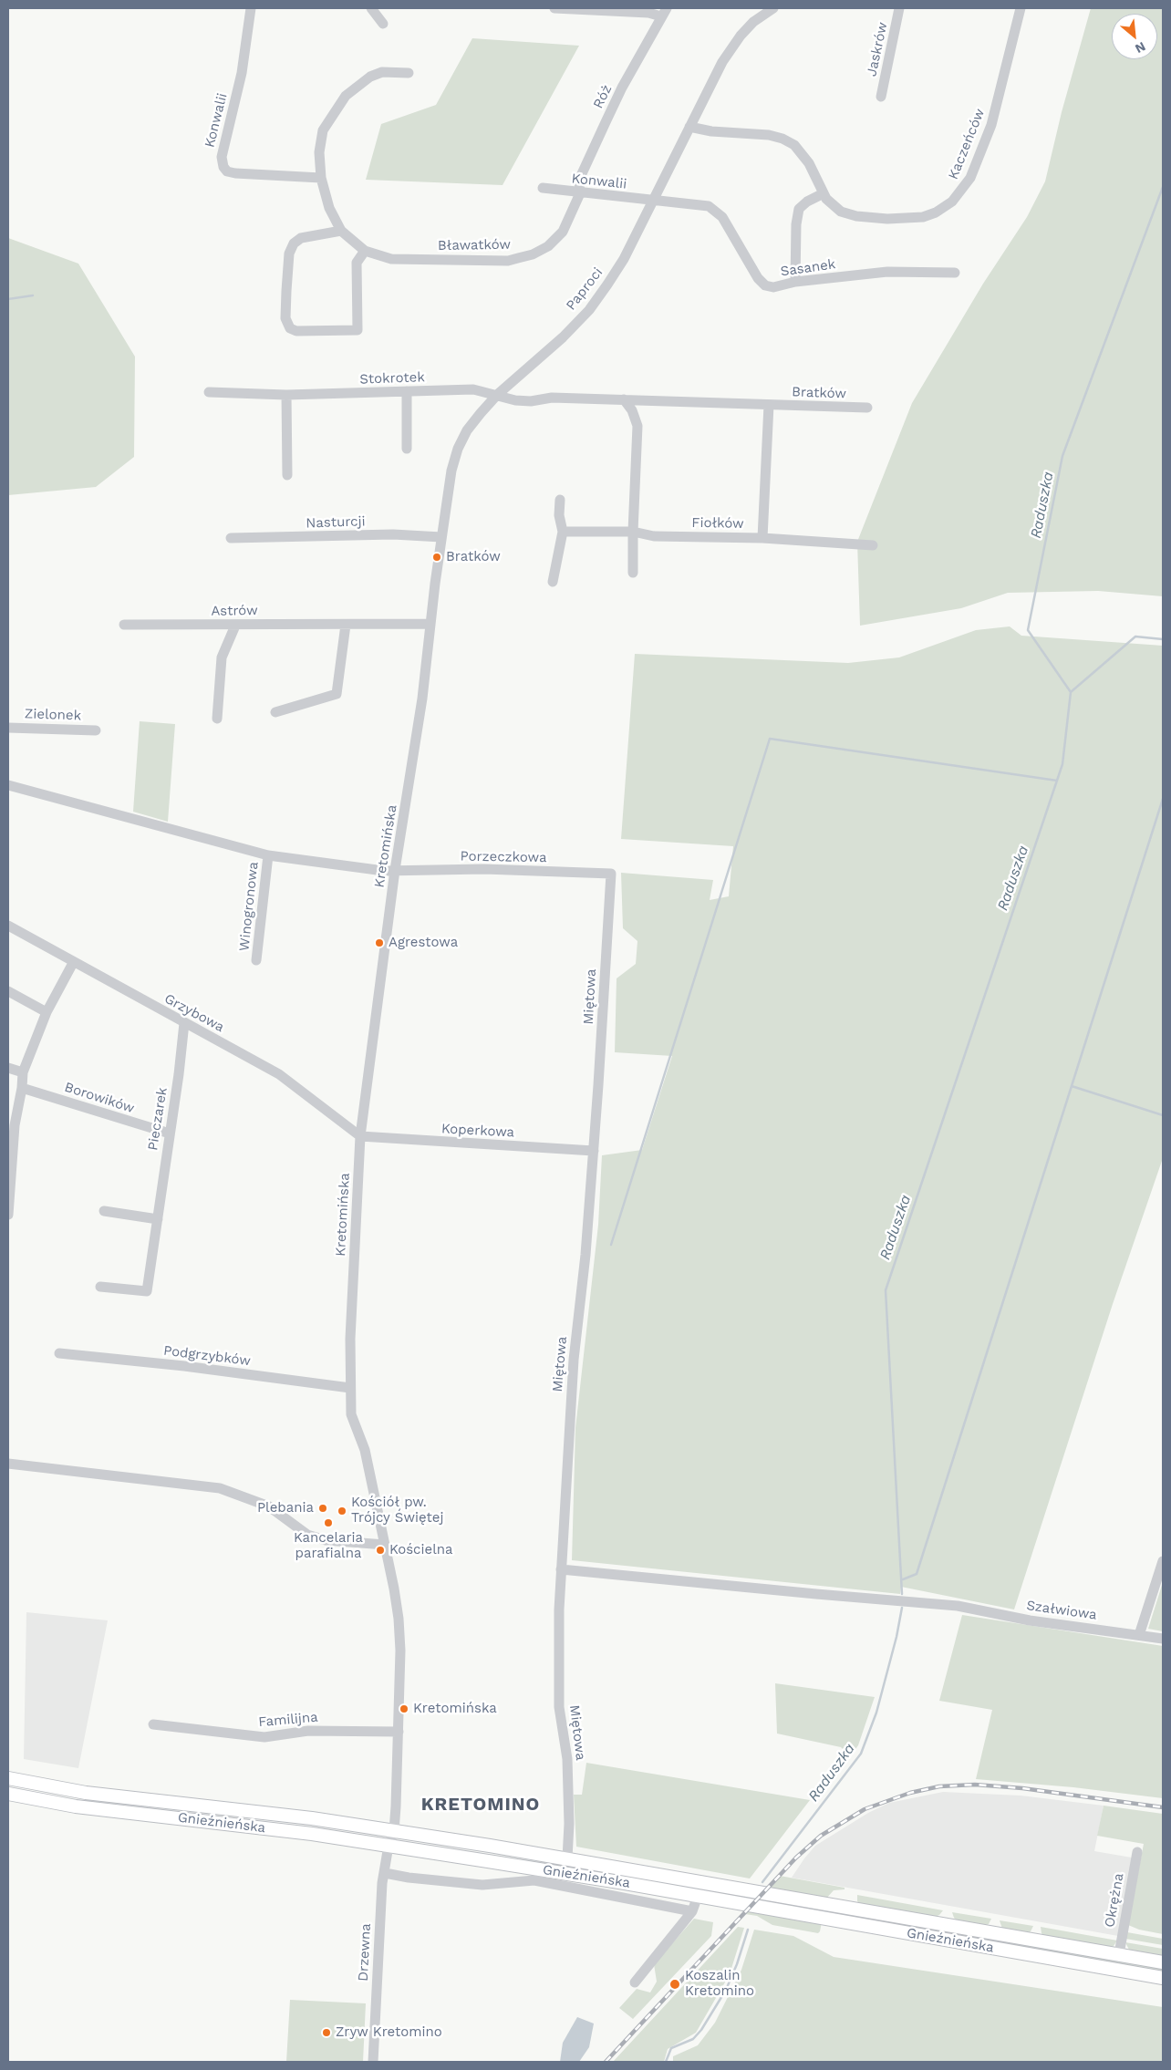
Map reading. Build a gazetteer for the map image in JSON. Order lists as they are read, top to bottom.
{
  "streets": {
    "main road": ["Gnieźnieńska"],
    "street": [
      "Jaskrów",
      "Róż",
      "Konwalii",
      "Kaczeńców",
      "Bławatków",
      "Sasanek",
      "Paproci",
      "Stokrotek",
      "Bratków",
      "Nasturcji",
      "Fiołków",
      "Astrów",
      "Zielonek",
      "Kretomińska",
      "Porzeczkowa",
      "Winogronowa",
      "Miętowa",
      "Grzybowa",
      "Borowików",
      "Pieczarek",
      "Koperkowa",
      "Podgrzybków",
      "Szałwiowa",
      "Familijna",
      "Okrężna",
      "Drzewna"
    ]
  },
  "crossings": [
    ["Róż", "Konwalii"],
    ["Róż", "Bławatków"],
    ["Konwalii", "Bławatków"],
    ["Konwalii", "Sasanek"],
    ["Konwalii", "Paproci"],
    ["Kaczeńców", "Paproci"],
    ["Sasanek", "Paproci"],
    ["Paproci", "Stokrotek"],
    ["Paproci", "Bratków"],
    ["Paproci", "Nasturcji"],
    ["Paproci", "Kretomińska"],
    ["Stokrotek", "Bratków"],
    ["Astrów", "Kretomińska"],
    ["Kretomińska", "Porzeczkowa"],
    ["Kretomińska", "Grzybowa"],
    ["Kretomińska", "Koperkowa"],
    ["Kretomińska", "Podgrzybków"],
    ["Kretomińska", "Familijna"],
    ["Kretomińska", "Gnieźnieńska"],
    ["Kretomińska", "Drzewna"],
    ["Porzeczkowa", "Miętowa"],
    ["Miętowa", "Koperkowa"],
    ["Miętowa", "Szałwiowa"],
    ["Miętowa", "Gnieźnieńska"],
    ["Grzybowa", "Pieczarek"],
    ["Grzybowa", "Koperkowa"],
    ["Borowików", "Pieczarek"],
    ["Gnieźnieńska", "Okrężna"],
    ["Gnieźnieńska", "Drzewna"]
  ],
  "districts": ["KRETOMINO"],
  "water": ["Raduszka"],
  "places": [
    "Bratków",
    "Agrestowa",
    "Plebania",
    "Kościół pw. Trójcy Świętej",
    "Kancelaria parafialna",
    "Kościelna",
    "Kretomińska",
    "Koszalin Kretomino",
    "Zryw Kretomino"
  ],
  "north": "bottom right"
}
